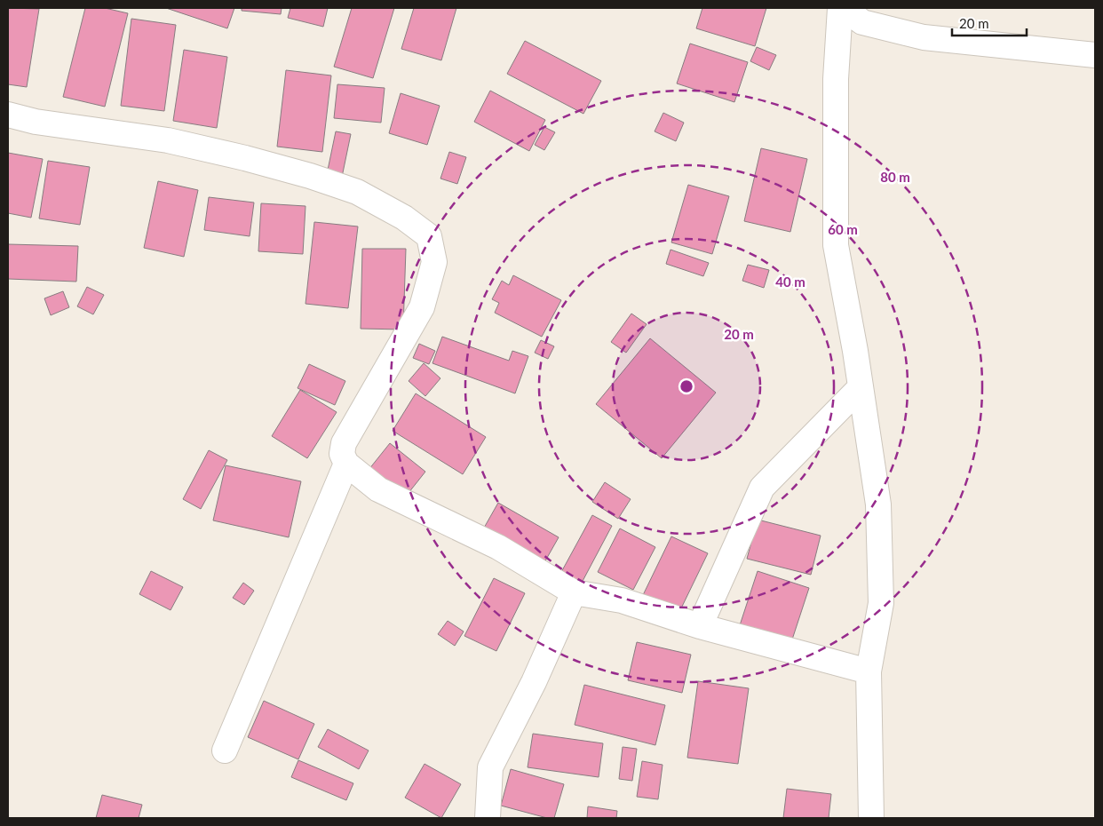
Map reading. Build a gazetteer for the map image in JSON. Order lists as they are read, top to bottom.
{
  "scale_bar": "20 m",
  "rings": [
    "80 m",
    "60 m",
    "40 m",
    "20 m"
  ]
}
